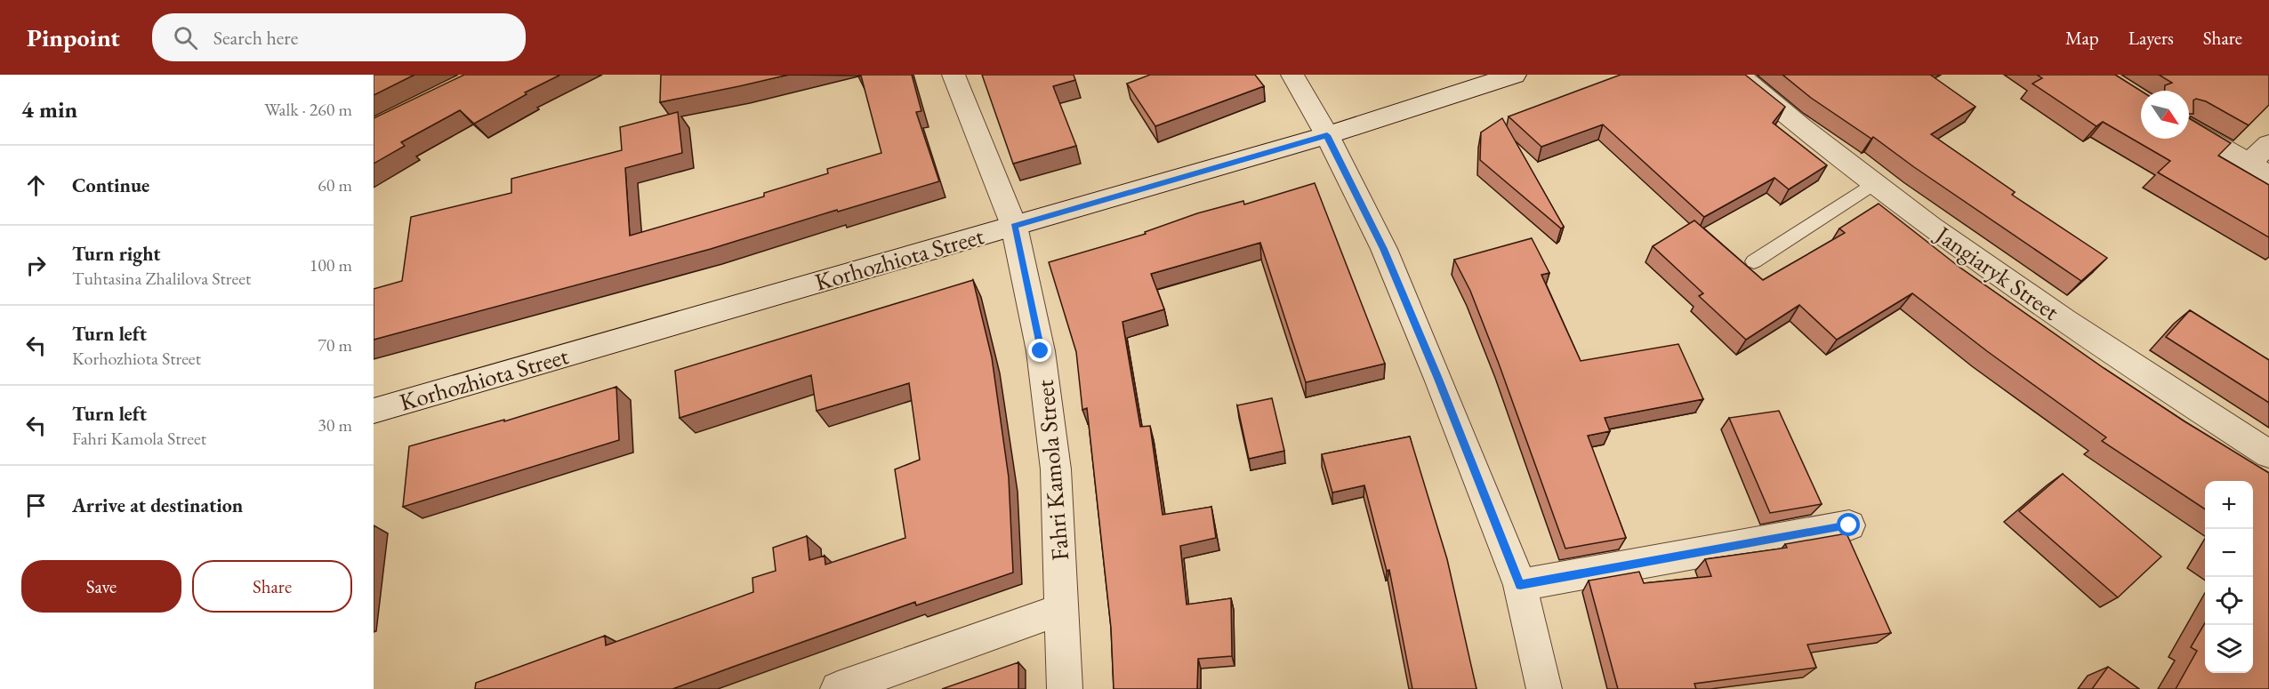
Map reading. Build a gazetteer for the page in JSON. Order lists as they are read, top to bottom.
{
  "streets": {
    "street": ["Korhozhiota Street", "Jangiaryk Street", "Fahri Kamola Street"]
  },
  "crossings": [
    ["Korhozhiota Street", "Fahri Kamola Street"]
  ],
  "north": "bottom right",
  "page": {
    "header": "Pinpoint",
    "search": "Search here",
    "nav": ["Map", "Layers", "Share"],
    "heading": ["4 min", "Walk · 260 m"],
    "list": [
      ["Continue", "60 m"],
      ["Turn right", "Tuhtasina Zhalilova Street", "100 m"],
      ["Turn left", "Korhozhiota Street", "70 m"],
      ["Turn left", "Fahri Kamola Street", "30 m"],
      "Arrive at destination"
    ],
    "map_buttons": ["+", "−"],
    "buttons": ["Save", "Share"]
  }
}
